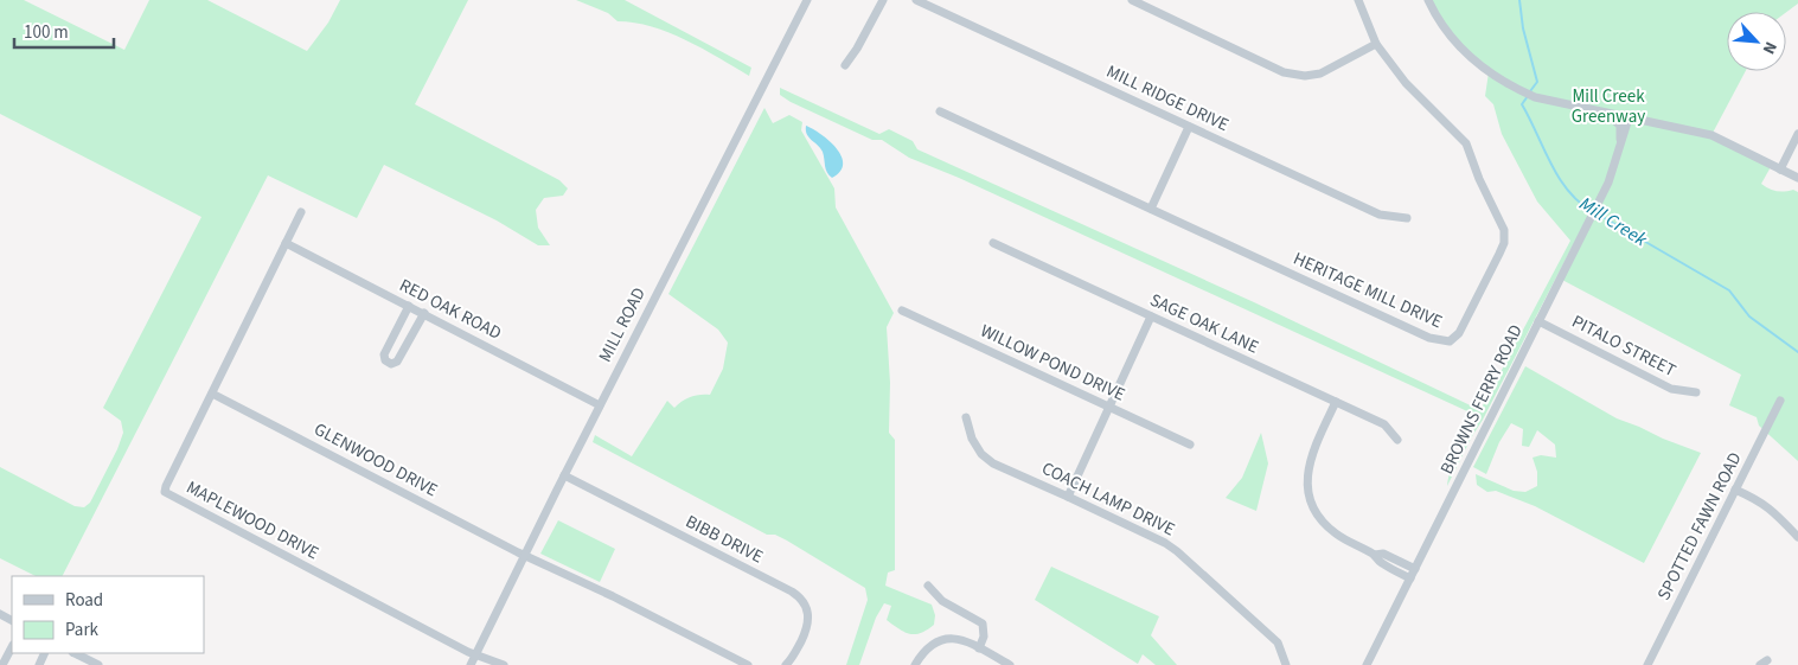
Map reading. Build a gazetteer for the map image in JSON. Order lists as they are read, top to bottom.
{
  "streets": {
    "street": [
      "MILL RIDGE DRIVE",
      "HERITAGE MILL DRIVE",
      "RED OAK ROAD",
      "SAGE OAK LANE",
      "MILL ROAD",
      "PITALO STREET",
      "WILLOW POND DRIVE",
      "BROWNS FERRY ROAD",
      "GLENWOOD DRIVE",
      "COACH LAMP DRIVE",
      "MAPLEWOOD DRIVE",
      "SPOTTED FAWN ROAD",
      "BIBB DRIVE"
    ]
  },
  "crossings": [
    ["RED OAK ROAD", "MILL ROAD"],
    ["RED OAK ROAD", "MAPLEWOOD DRIVE"],
    ["MILL ROAD", "GLENWOOD DRIVE"],
    ["MILL ROAD", "MAPLEWOOD DRIVE"],
    ["MILL ROAD", "BIBB DRIVE"],
    ["PITALO STREET", "BROWNS FERRY ROAD"],
    ["GLENWOOD DRIVE", "MAPLEWOOD DRIVE"]
  ],
  "water": ["Mill Creek"],
  "parks": ["Mill Creek Greenway"],
  "legend": ["Road", "Park"],
  "scale_bar": "100 m",
  "north": "bottom right"
}
